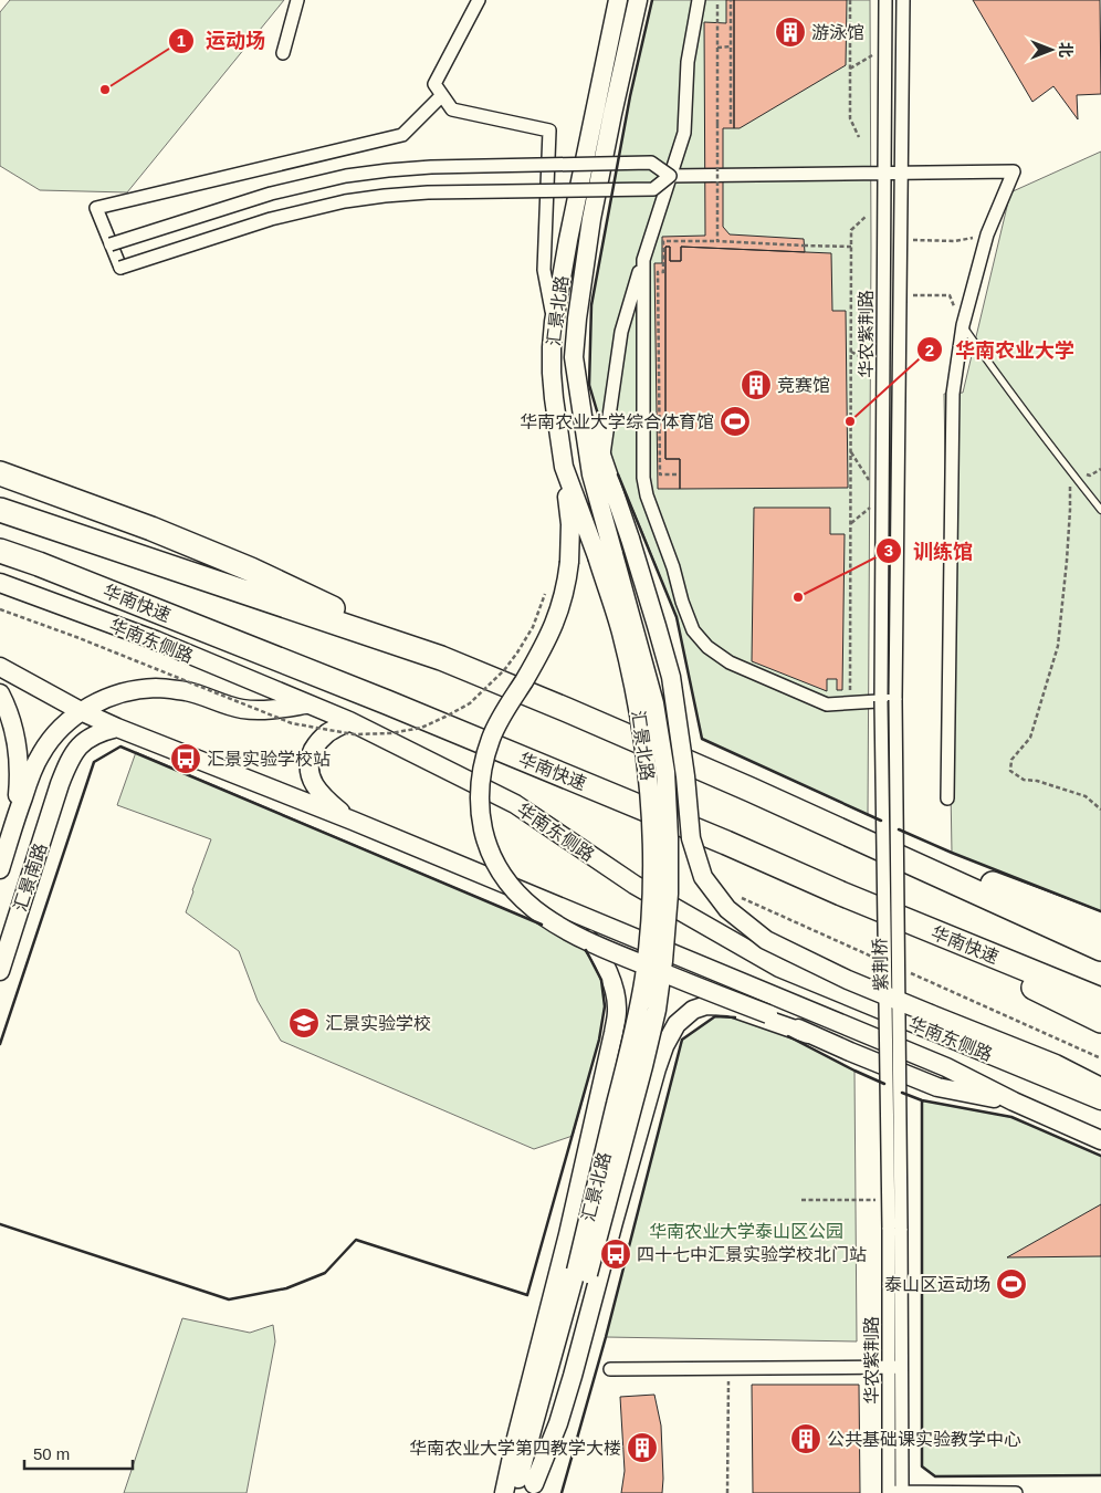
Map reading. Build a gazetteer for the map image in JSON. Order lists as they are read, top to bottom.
{
  "streets": {
    "highway": ["华南快速"],
    "street": [
      "汇景北路",
      "华农紫荆路",
      "华南东侧路",
      "汇景南路",
      "紫荆桥"
    ]
  },
  "crossings": [
    ["华农紫荆路", "紫荆桥"],
    ["华南东侧路", "汇景南路"]
  ],
  "parks": ["华南农业大学泰山区公园"],
  "places": {
    "building": [
      "游泳馆",
      "竞赛馆",
      "公共基础课实验教学中心",
      "华南农业大学第四教学大楼"
    ],
    "other": ["运动场", "华南农业大学", "训练馆"],
    "sports": ["华南农业大学综合体育馆", "泰山区运动场"],
    "bus stop": ["汇景实验学校站", "四十七中汇景实验学校北门站"],
    "school or university": ["汇景实验学校"]
  },
  "scale_bar": "50 m",
  "north": "right"
}
